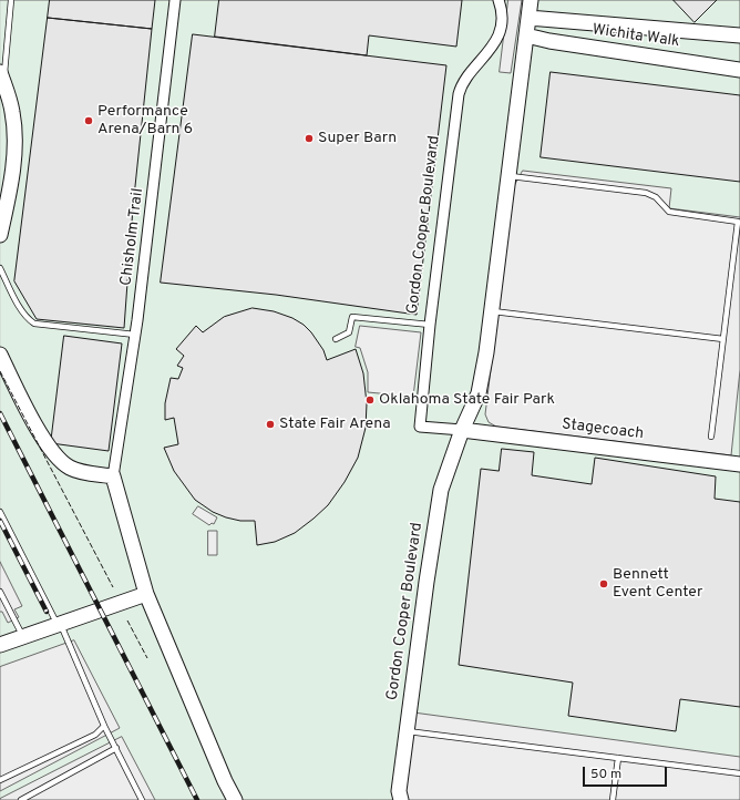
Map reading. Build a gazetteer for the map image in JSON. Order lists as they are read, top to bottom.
{
  "streets": {
    "street": [
      "Wichita Walk",
      "Gordon Cooper Boulevard",
      "Chisholm Trail",
      "Stagecoach"
    ]
  },
  "crossings": [
    ["Wichita Walk", "Gordon Cooper Boulevard"],
    ["Gordon Cooper Boulevard", "Stagecoach"]
  ],
  "places": [
    "Performance Arena/Barn 6",
    "Super Barn",
    "Oklahoma State Fair Park",
    "State Fair Arena",
    "Bennett Event Center"
  ],
  "scale_bar": "50 m"
}
